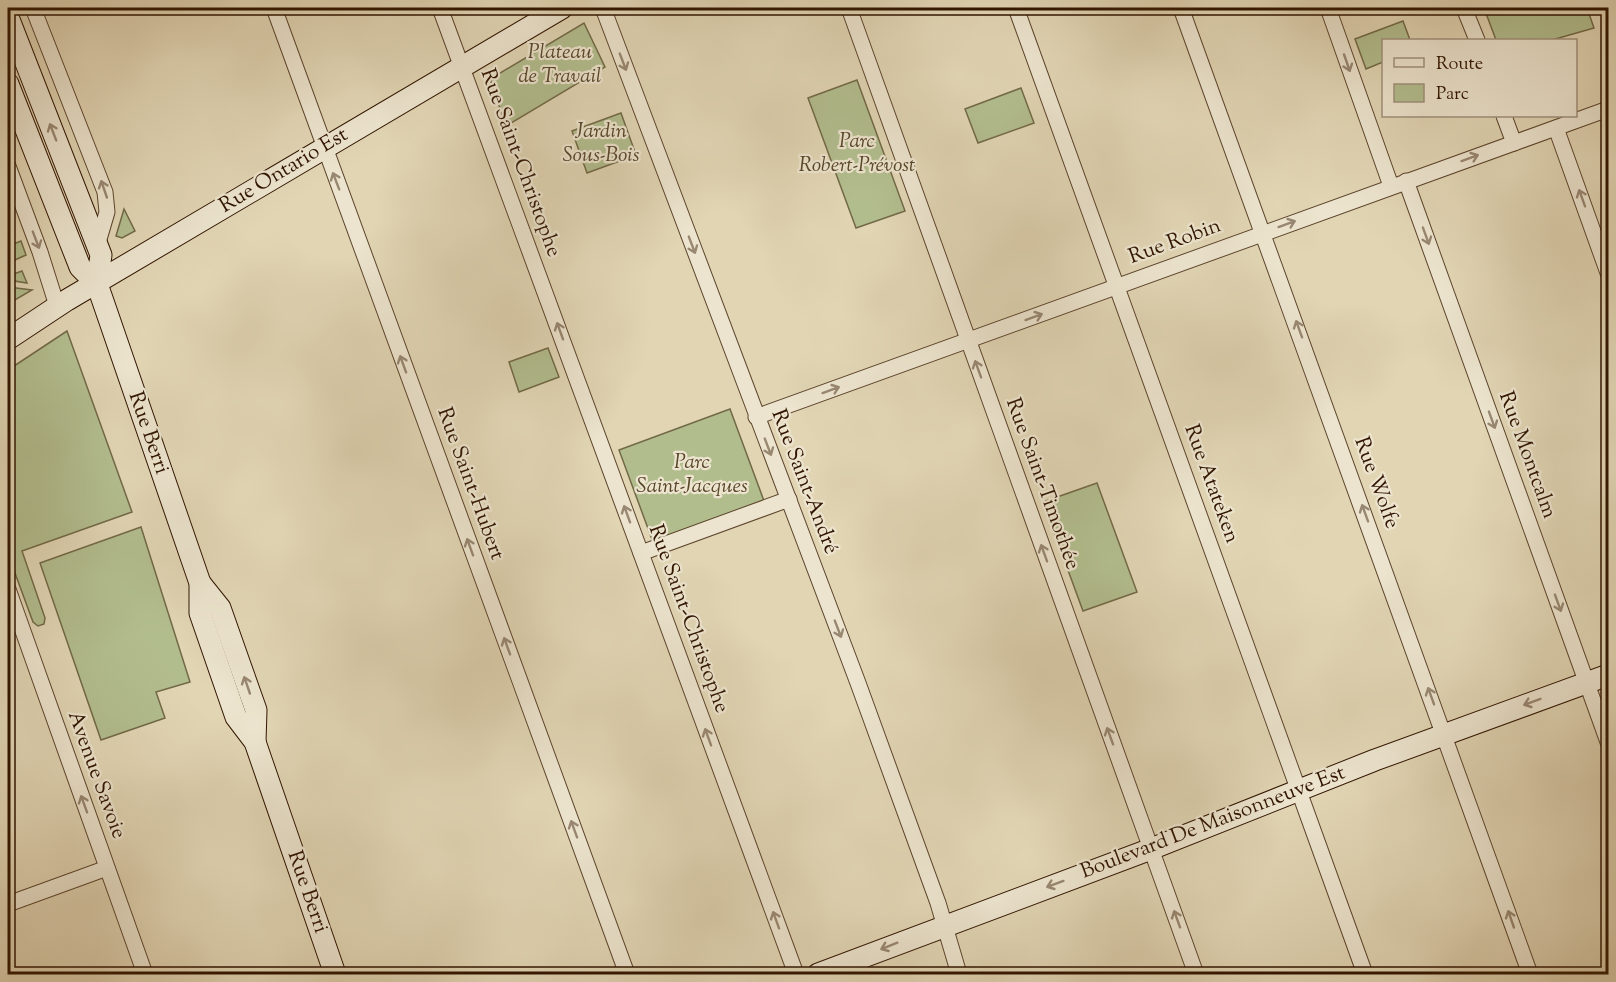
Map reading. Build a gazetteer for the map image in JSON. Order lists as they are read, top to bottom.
{
  "streets": {
    "street": [
      "Rue Saint-Christophe",
      "Rue Ontario Est",
      "Rue Robin",
      "Rue Berri",
      "Rue Montcalm",
      "Rue Saint-André",
      "Rue Wolfe",
      "Rue Saint-Hubert",
      "Rue Saint-Timothée",
      "Rue Atateken",
      "Avenue Savoie",
      "Boulevard De Maisonneuve Est"
    ]
  },
  "crossings": [
    ["Rue Saint-Christophe", "Rue Ontario Est"],
    ["Rue Ontario Est", "Rue Berri"],
    ["Rue Ontario Est", "Rue Saint-Hubert"],
    ["Rue Robin", "Rue Montcalm"],
    ["Rue Robin", "Rue Saint-André"],
    ["Rue Robin", "Rue Wolfe"],
    ["Rue Robin", "Rue Saint-Timothée"],
    ["Rue Robin", "Rue Atateken"],
    ["Rue Montcalm", "Boulevard De Maisonneuve Est"],
    ["Rue Saint-André", "Boulevard De Maisonneuve Est"],
    ["Rue Wolfe", "Boulevard De Maisonneuve Est"],
    ["Rue Saint-Timothée", "Boulevard De Maisonneuve Est"],
    ["Rue Atateken", "Boulevard De Maisonneuve Est"]
  ],
  "one_way": [
    "Rue Saint-Christophe",
    "Rue Robin",
    "Rue Montcalm",
    "Rue Saint-André",
    "Rue Wolfe",
    "Rue Saint-Hubert",
    "Rue Saint-Timothée",
    "Avenue Savoie",
    "Boulevard De Maisonneuve Est"
  ],
  "parks": [
    "Plateau de Travail",
    "Jardin Sous-Bois",
    "Parc Robert-Prévost",
    "Parc Saint-Jacques"
  ],
  "legend": ["Route", "Parc"]
}
